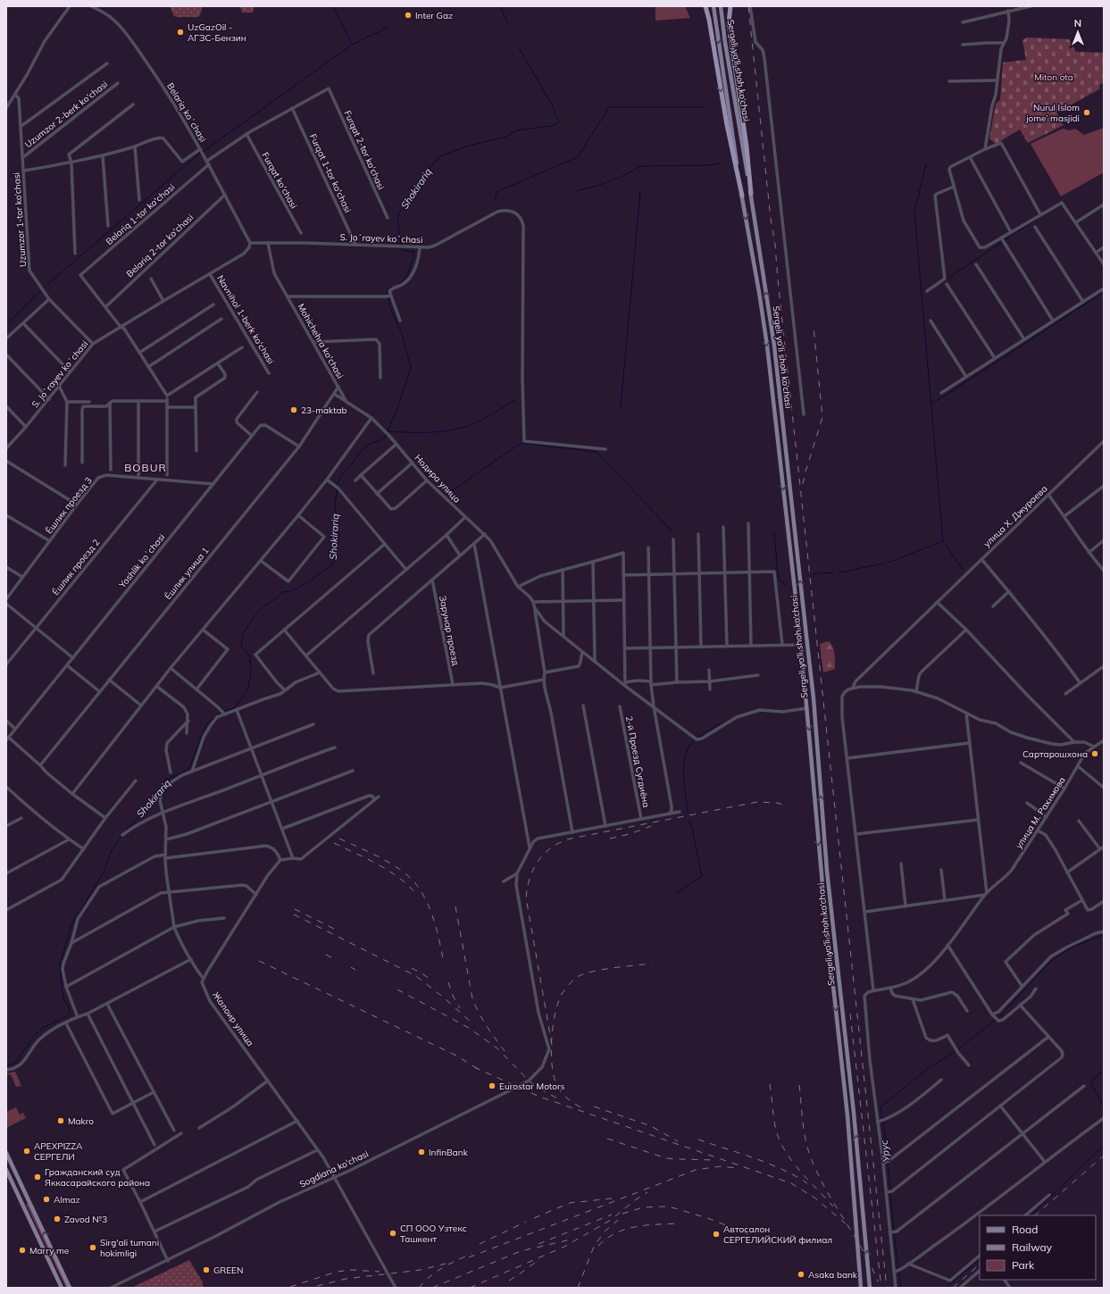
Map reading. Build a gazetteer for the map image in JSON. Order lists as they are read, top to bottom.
{
  "streets": {
    "main road": ["Sergeli yo‘li shoh ko‘chasi"],
    "street": [
      "Belariq koʻchasi",
      "Uzumzor 2-berk ko'chasi",
      "Furqat 2-tor ko'chasi",
      "Furqat 1-tor ko'chasi",
      "Furqat ko'chasi",
      "Belariq 1-tor ko'chasi",
      "Uzumzor 1-tor ko‘chasi",
      "S. Joʻrayev koʻchasi",
      "Belariq 2-tor ko'chasi",
      "Navnihol 1-berk ko'chasi",
      "Mohichehra ko'chasi",
      "Нодира улица",
      "Ёшлик проезд 3",
      "улица Х. Джураева",
      "Yoshlik koʻchasi",
      "Ёшлик проезд 2",
      "Ёшлик улица 1",
      "Зарунар проезд",
      "2-й Проезд Сугдиёна",
      "улица М. Рахимова",
      "Жалоир улица",
      "Sogdiana ko'chasi"
    ]
  },
  "crossings": [
    ["Belariq koʻchasi", "Belariq 1-tor ko'chasi"],
    ["Belariq koʻchasi", "S. Joʻrayev koʻchasi"],
    ["Belariq koʻchasi", "Belariq 2-tor ko'chasi"],
    ["Uzumzor 2-berk ko'chasi", "Uzumzor 1-tor ko‘chasi"],
    ["Furqat 2-tor ko'chasi", "Belariq 1-tor ko'chasi"],
    ["Furqat 1-tor ko'chasi", "Belariq 1-tor ko'chasi"],
    ["Furqat 1-tor ko'chasi", "S. Joʻrayev koʻchasi"],
    ["Furqat ko'chasi", "Belariq 1-tor ko'chasi"],
    ["Belariq 1-tor ko'chasi", "Belariq 2-tor ko'chasi"],
    ["Uzumzor 1-tor ko‘chasi", "S. Joʻrayev koʻchasi"],
    ["S. Joʻrayev koʻchasi", "Navnihol 1-berk ko'chasi"],
    ["S. Joʻrayev koʻchasi", "Mohichehra ko'chasi"],
    ["Mohichehra ko'chasi", "Нодира улица"],
    ["Mohichehra ko'chasi", "Ёшлик улица 1"],
    ["Ёшлик проезд 3", "Yoshlik koʻchasi"],
    ["Ёшлик проезд 3", "Ёшлик проезд 2"],
    ["Yoshlik koʻchasi", "Ёшлик улица 1"],
    ["Жалоир улица", "Sogdiana ko'chasi"]
  ],
  "districts": ["BOBUR"],
  "water": ["Shokirariq", "Урус"],
  "parks": ["Miton ota"],
  "places": [
    "Inter Gaz",
    "UzGazOil - АГЗС-Бензин",
    "Nurul Islom jome’ masjidi",
    "23-maktab",
    "Сартарошхона",
    "Eurostar Motors",
    "Makro",
    "APEXPIZZA СЕРГЕЛИ",
    "InfinBank",
    "Гражданский суд Яккасарайского района",
    "Almaz",
    "Zavod №3",
    "СП ООО Узтекс Ташкент",
    "Автосалон СЕРГЕЛИЙСКИЙ филиал",
    "Sirg'ali tumani hokimligi",
    "Marry me",
    "GREEN",
    "Asaka bank"
  ],
  "legend": ["Road", "Railway", "Park"],
  "north": "top"
}
